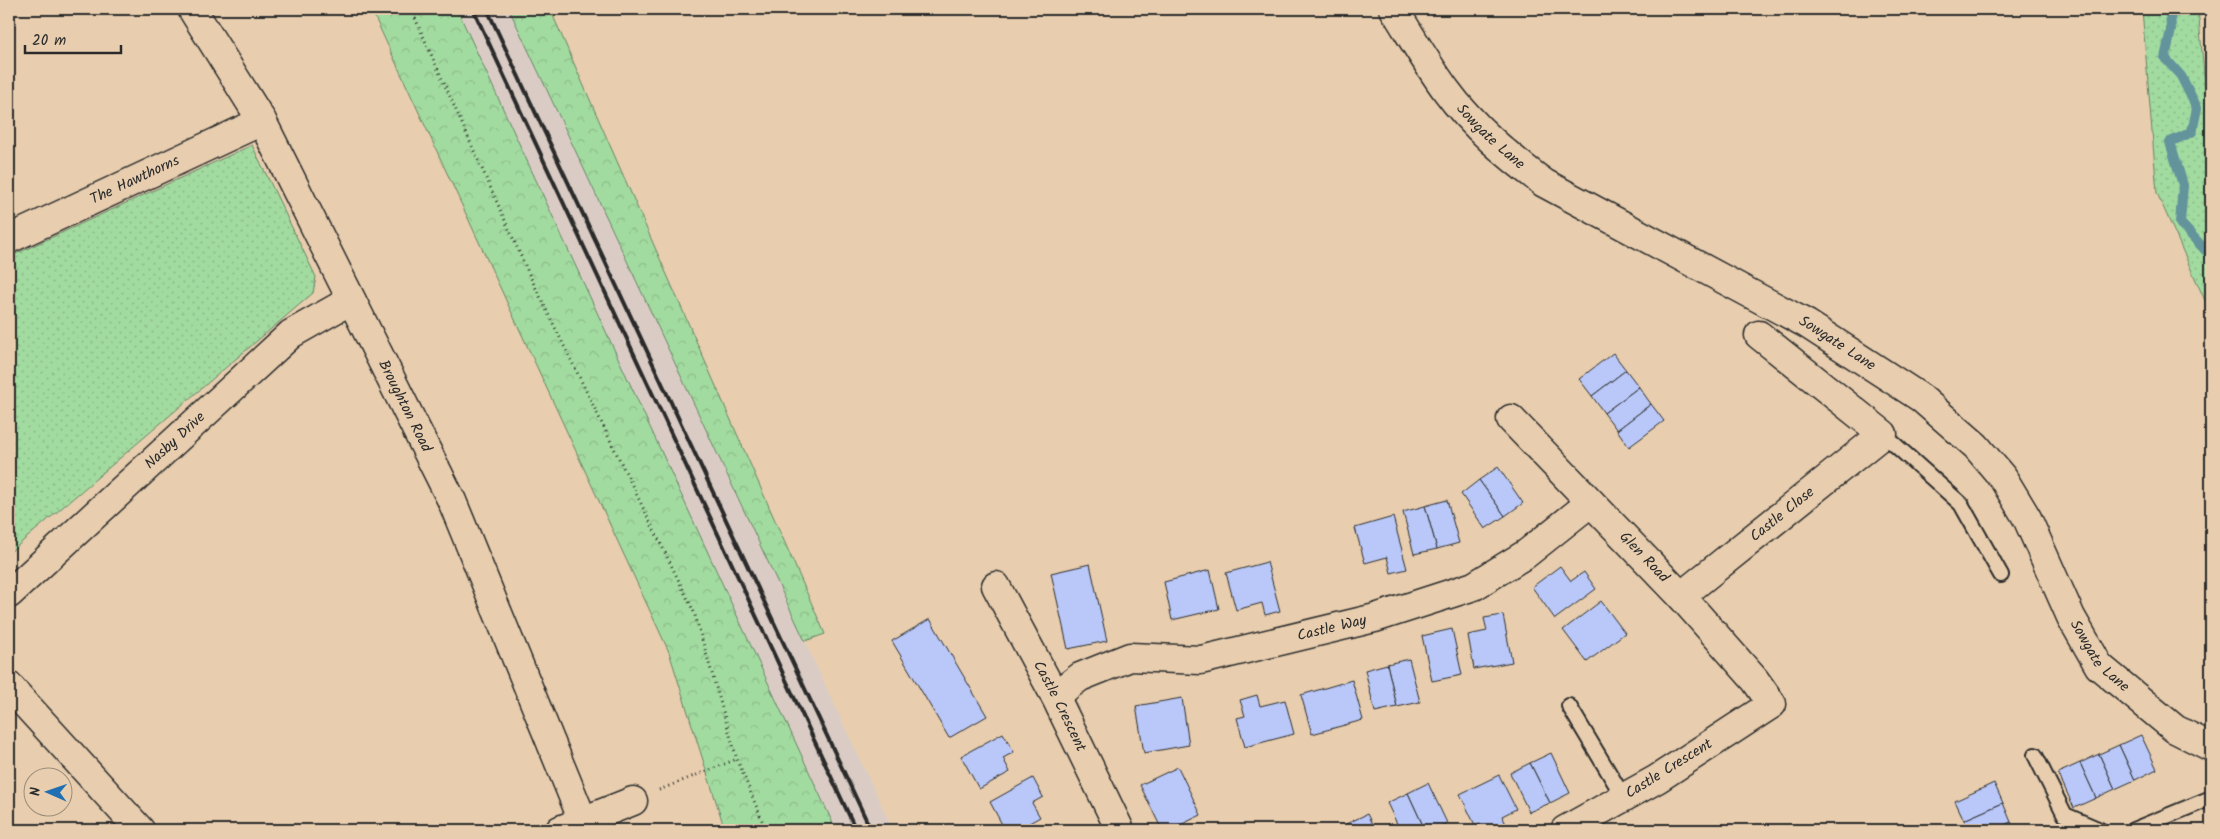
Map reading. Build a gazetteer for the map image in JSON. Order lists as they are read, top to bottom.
{
  "streets": {
    "street": [
      "Sowgate Lane",
      "The Hawthorns",
      "Broughton Road",
      "Nasby Drive",
      "Castle Close",
      "Glen Road",
      "Castle Way",
      "Castle Crescent"
    ]
  },
  "crossings": [
    ["The Hawthorns", "Broughton Road"],
    ["Broughton Road", "Nasby Drive"],
    ["Castle Close", "Glen Road"],
    ["Glen Road", "Castle Way"],
    ["Glen Road", "Castle Crescent"],
    ["Castle Way", "Castle Crescent"]
  ],
  "scale_bar": "20 m",
  "north": "left"
}
